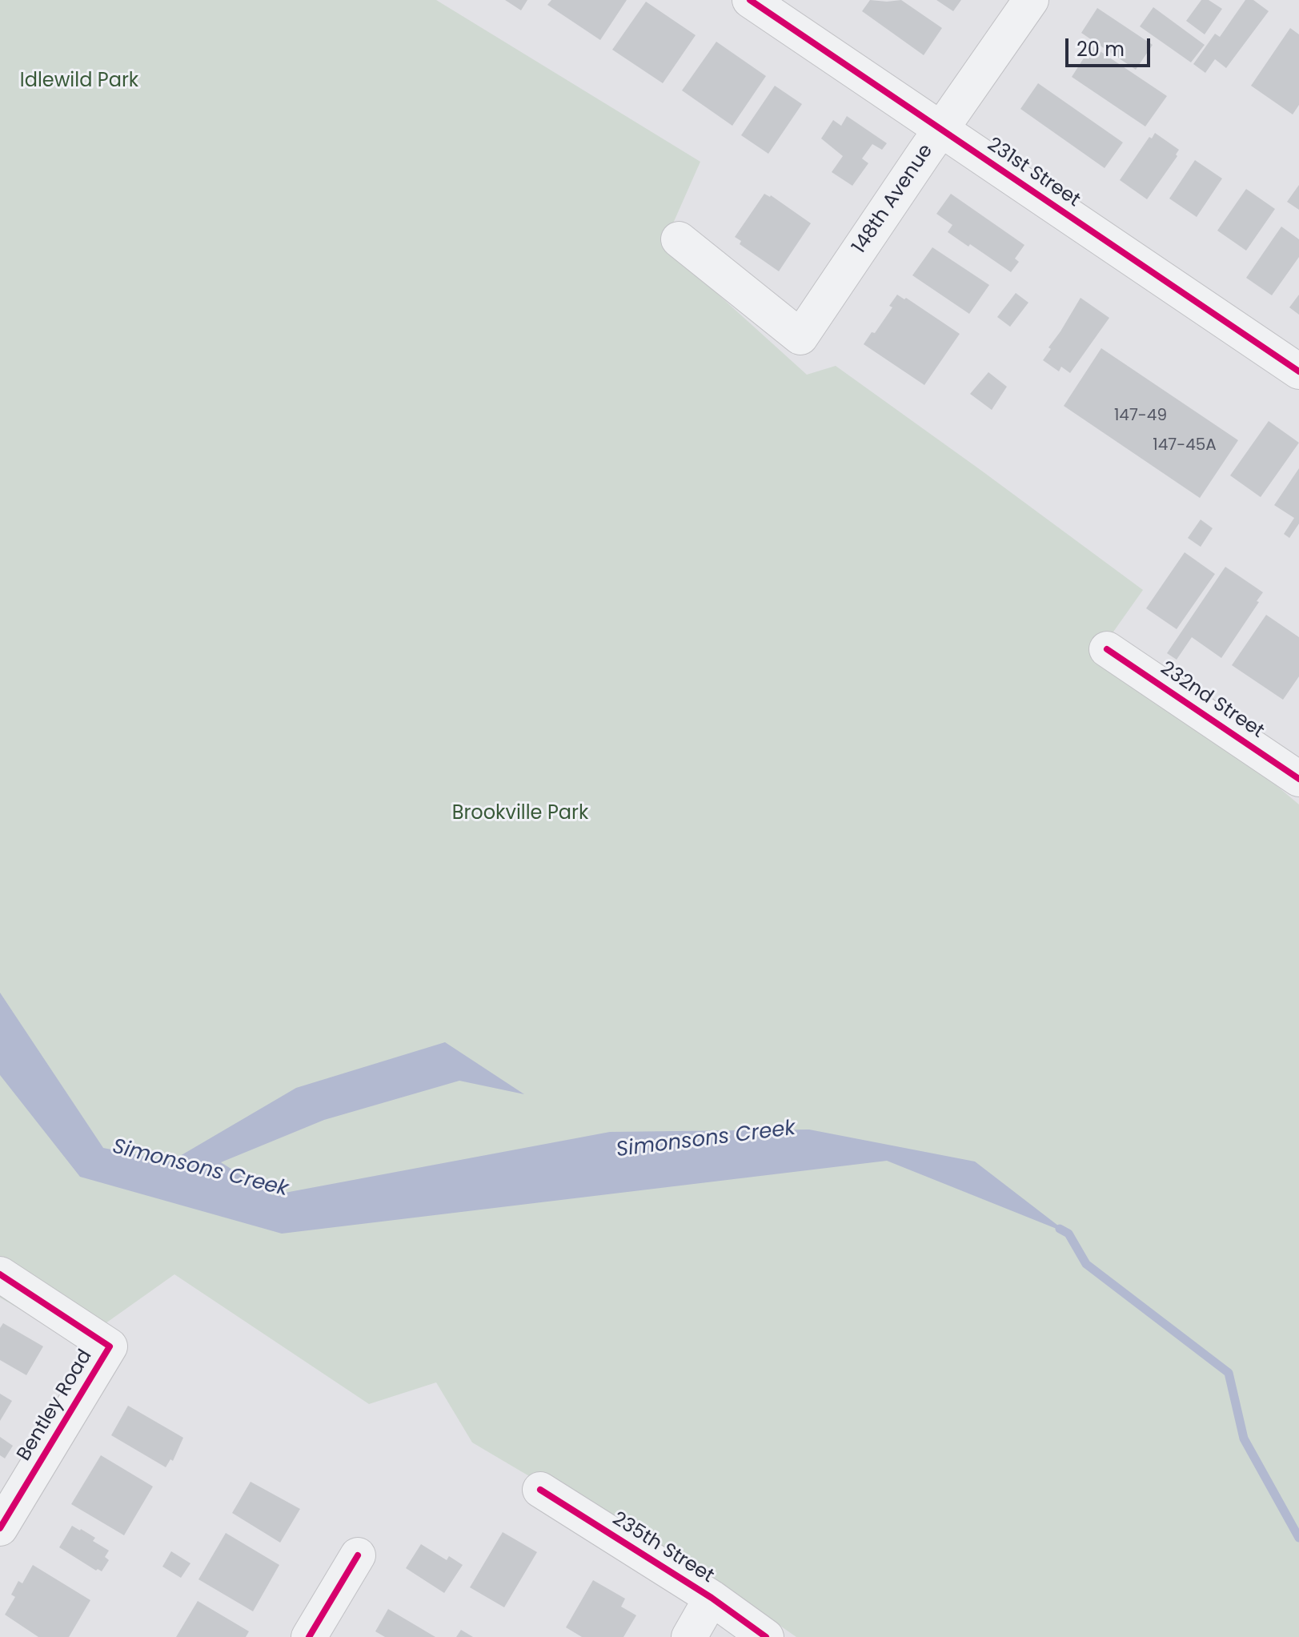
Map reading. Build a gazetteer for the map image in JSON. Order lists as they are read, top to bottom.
{
  "streets": {
    "street": [
      "231st Street",
      "148th Avenue",
      "232nd Street",
      "Bentley Road",
      "235th Street"
    ]
  },
  "crossings": [
    ["231st Street", "148th Avenue"]
  ],
  "water": ["Simonsons Creek"],
  "parks": ["Idlewild Park", "Brookville Park"],
  "house_numbers": ["147-49", "147-45A"],
  "scale_bar": "20 m"
}
